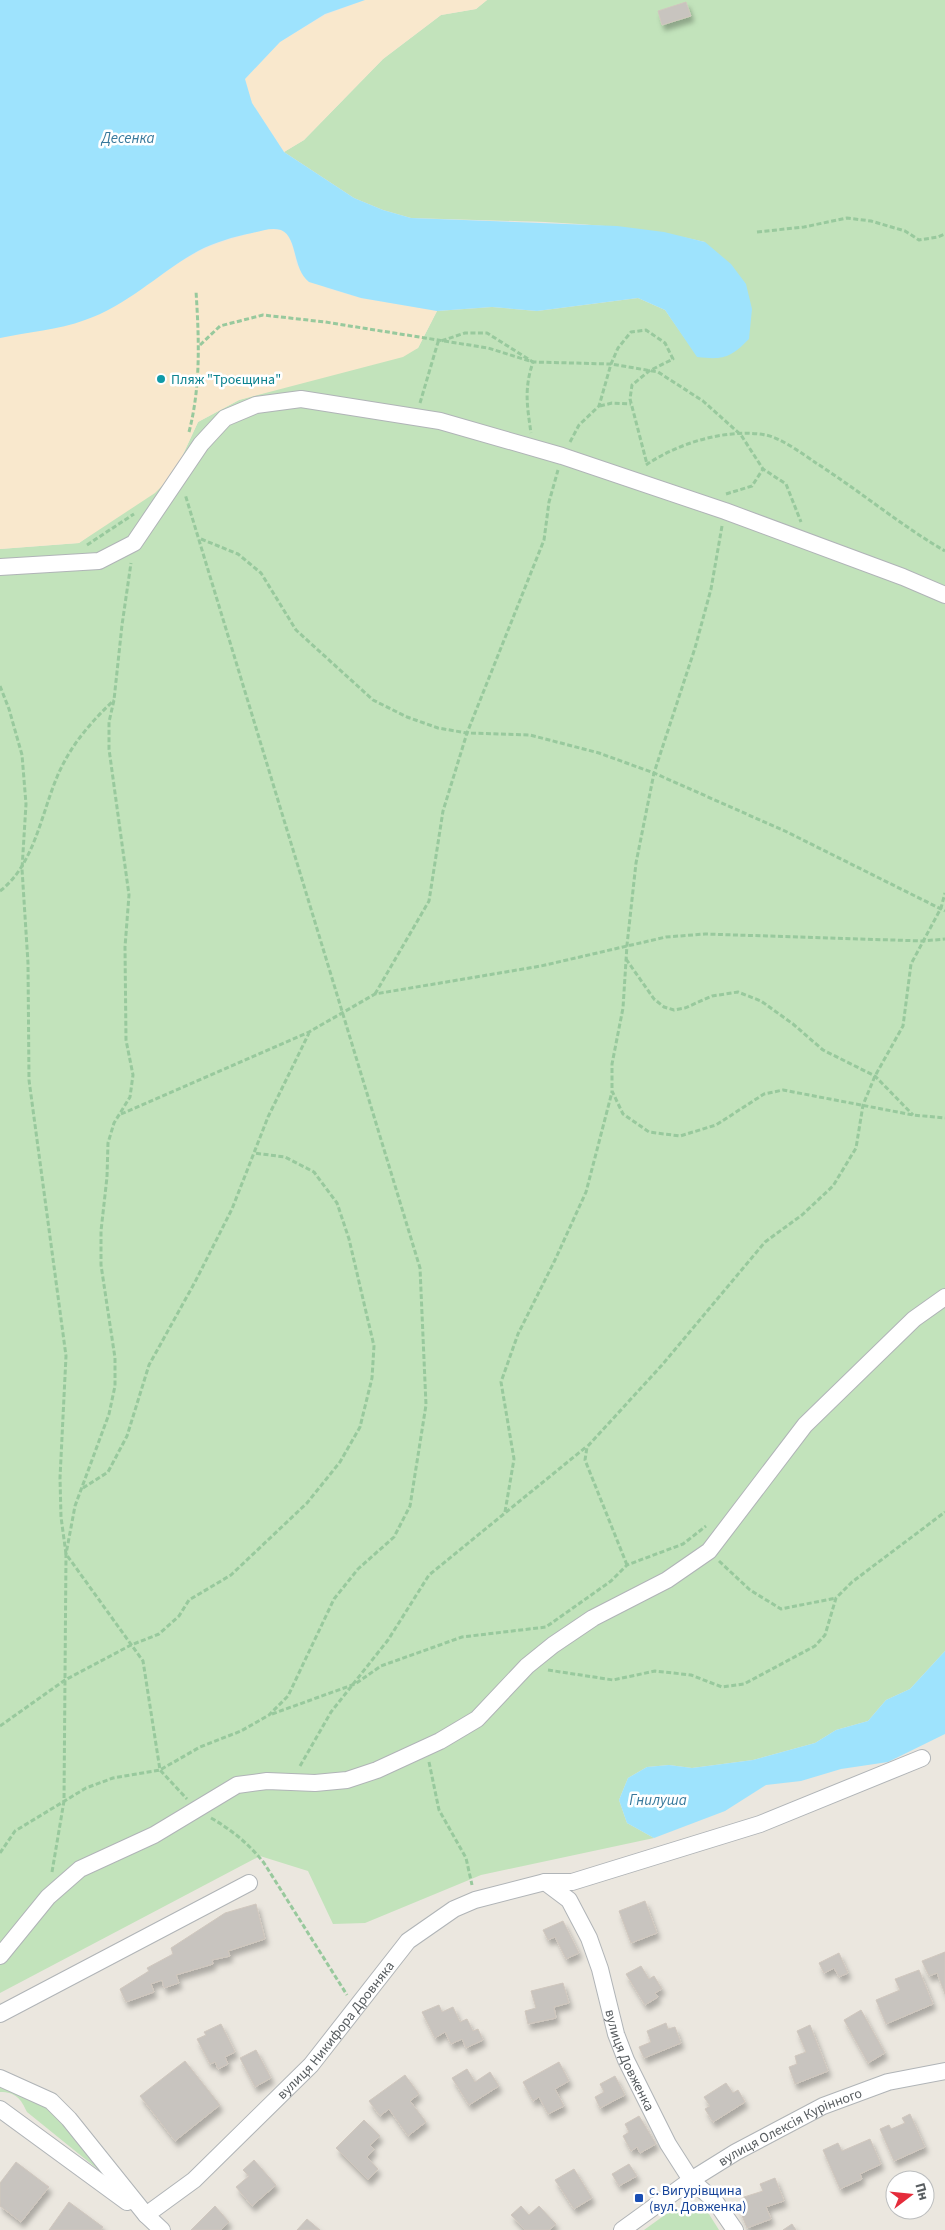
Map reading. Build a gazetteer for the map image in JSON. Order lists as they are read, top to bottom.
{
  "streets": {
    "street": ["вулиця Никифора Дровняка", "вулиця Довженка", "вулиця Олексія Курінного"]
  },
  "crossings": [
    ["вулиця Никифора Дровняка", "вулиця Довженка"],
    ["вулиця Довженка", "вулиця Олексія Курінного"]
  ],
  "water": ["Десенка", "Гнилуша"],
  "places": {
    "other": ["Пляж \"Троєщина\""],
    "transit": ["с. Вигурівщина (вул. Довженка)"]
  },
  "north": "right"
}
